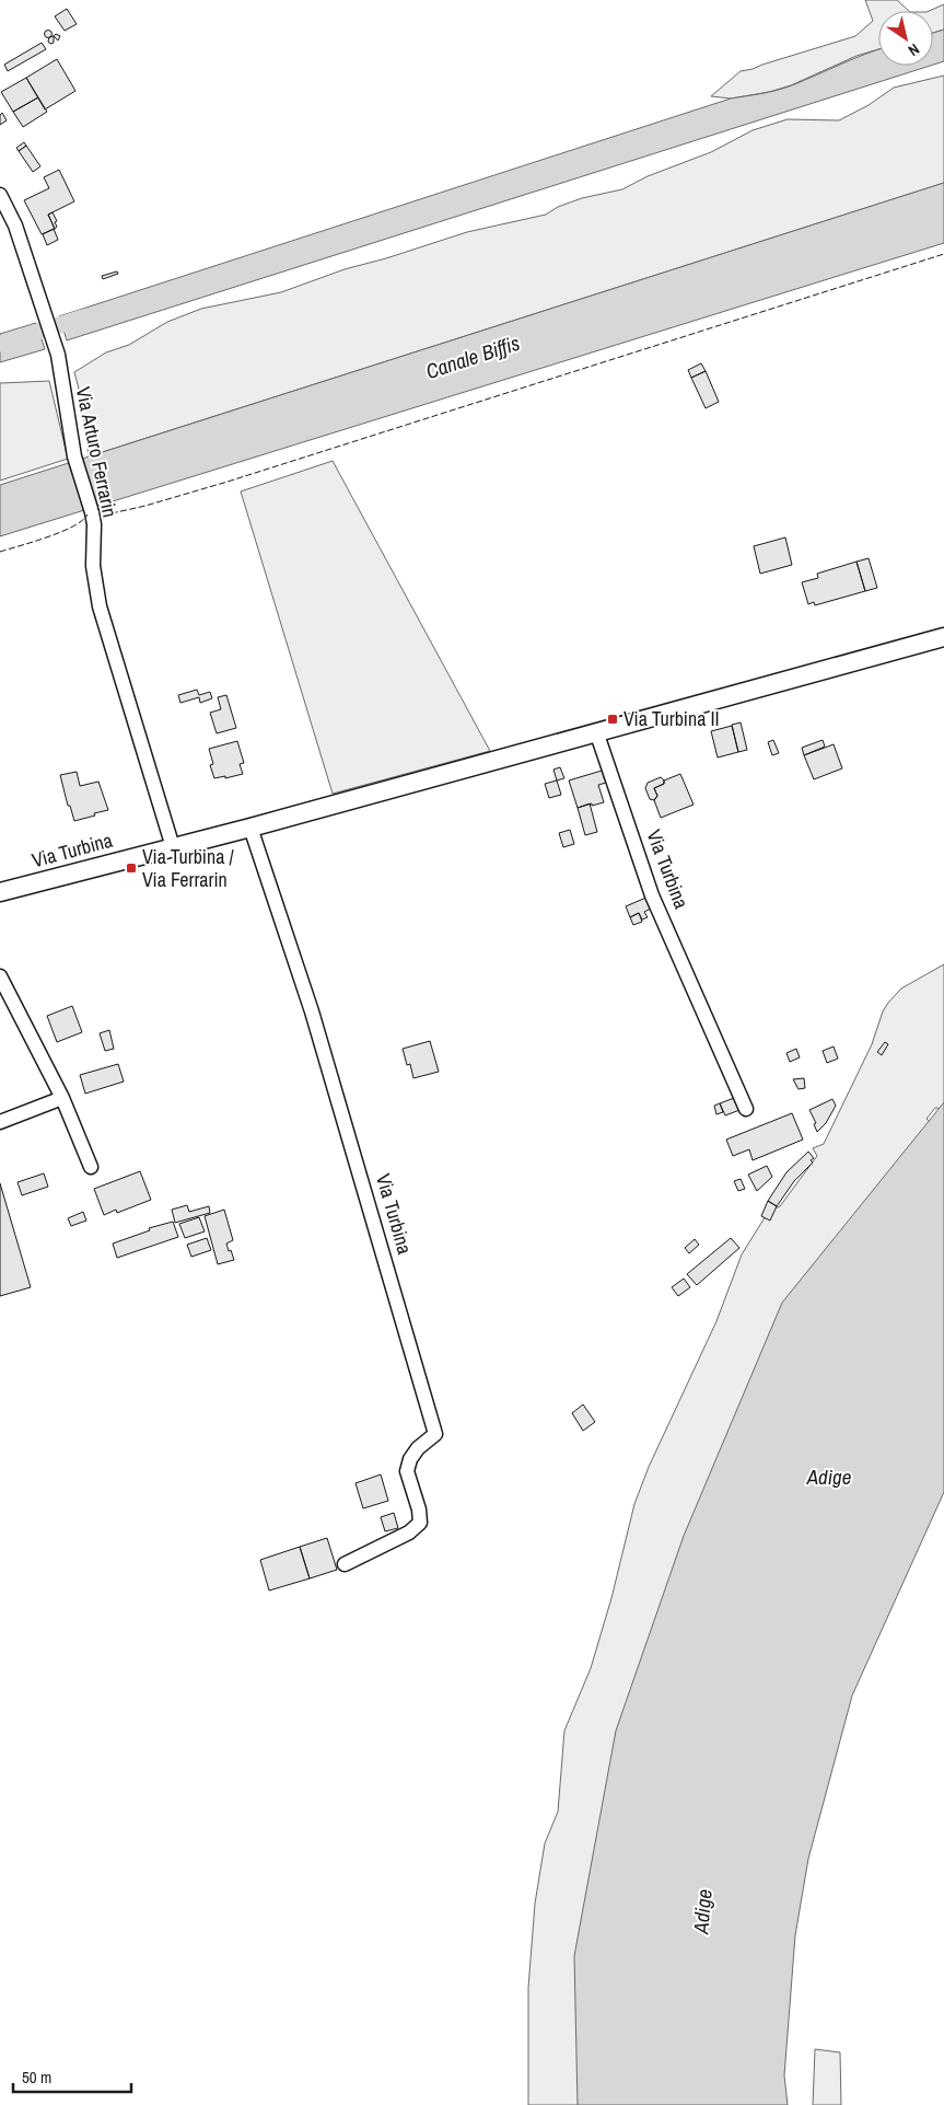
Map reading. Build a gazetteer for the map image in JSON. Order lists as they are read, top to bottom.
{
  "streets": {
    "street": ["Via Arturo Ferrarin", "Via Turbina"]
  },
  "crossings": [
    ["Via Arturo Ferrarin", "Via Turbina"]
  ],
  "water": ["Canale Biffis", "Adige"],
  "places": {
    "transit": ["Via Turbina II", "Via Turbina / Via Ferrarin"]
  },
  "scale_bar": "50 m",
  "north": "bottom right"
}
